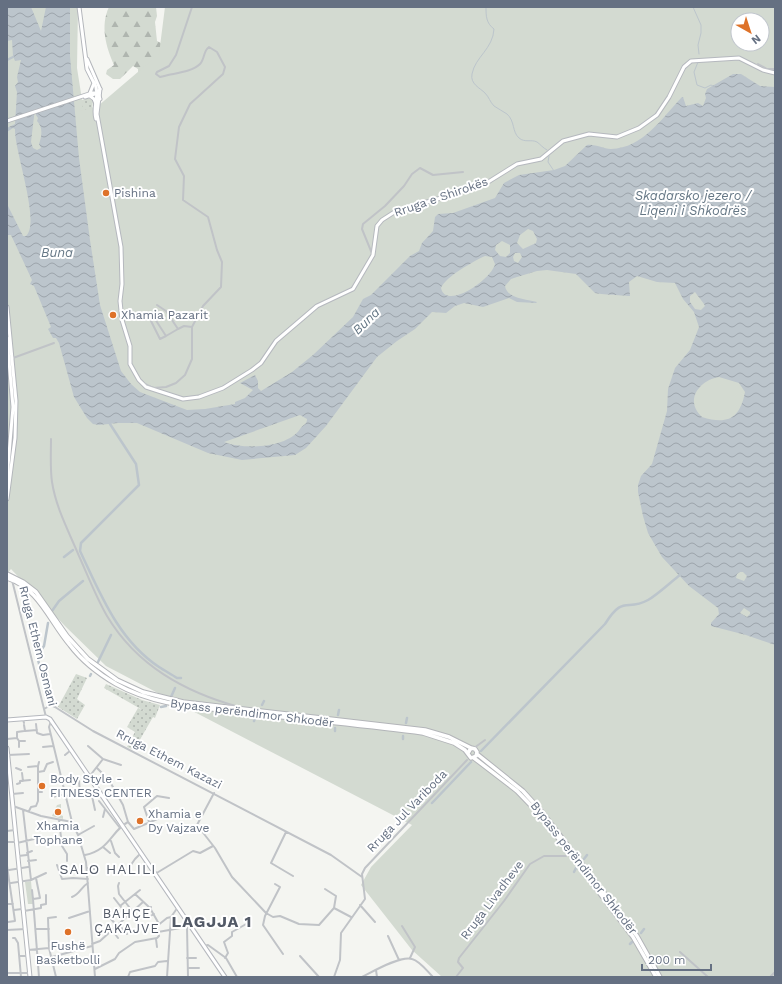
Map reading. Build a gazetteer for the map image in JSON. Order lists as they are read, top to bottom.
{
  "streets": {
    "highway": ["Bypass perëndimor Shkodër"],
    "main road": ["Rruga e Shirokës"],
    "street": [
      "Rruga Ethem Osmani",
      "Rruga Ethem Kazazi",
      "Rruga Jul Variboda",
      "Rruga Livadheve"
    ]
  },
  "crossings": [
    ["Rruga Ethem Osmani", "Bypass perëndimor Shkodër"],
    ["Rruga Ethem Osmani", "Rruga Ethem Kazazi"],
    ["Bypass perëndimor Shkodër", "Rruga Jul Variboda"],
    ["Rruga Ethem Kazazi", "Rruga Jul Variboda"]
  ],
  "districts": ["SALO HALILI", "BAHÇE ÇAKAJVE", "LAGJJA 1"],
  "water": ["Skadarsko jezero / Liqeni i Shkodrës", "Buna"],
  "places": [
    "Pishina",
    "Xhamia Pazarit",
    "Body Style - FITNESS CENTER",
    "Xhamia Tophane",
    "Xhamia e Dy Vajzave",
    "Fushë Basketbolli"
  ],
  "scale_bar": "200 m",
  "north": "bottom right"
}
